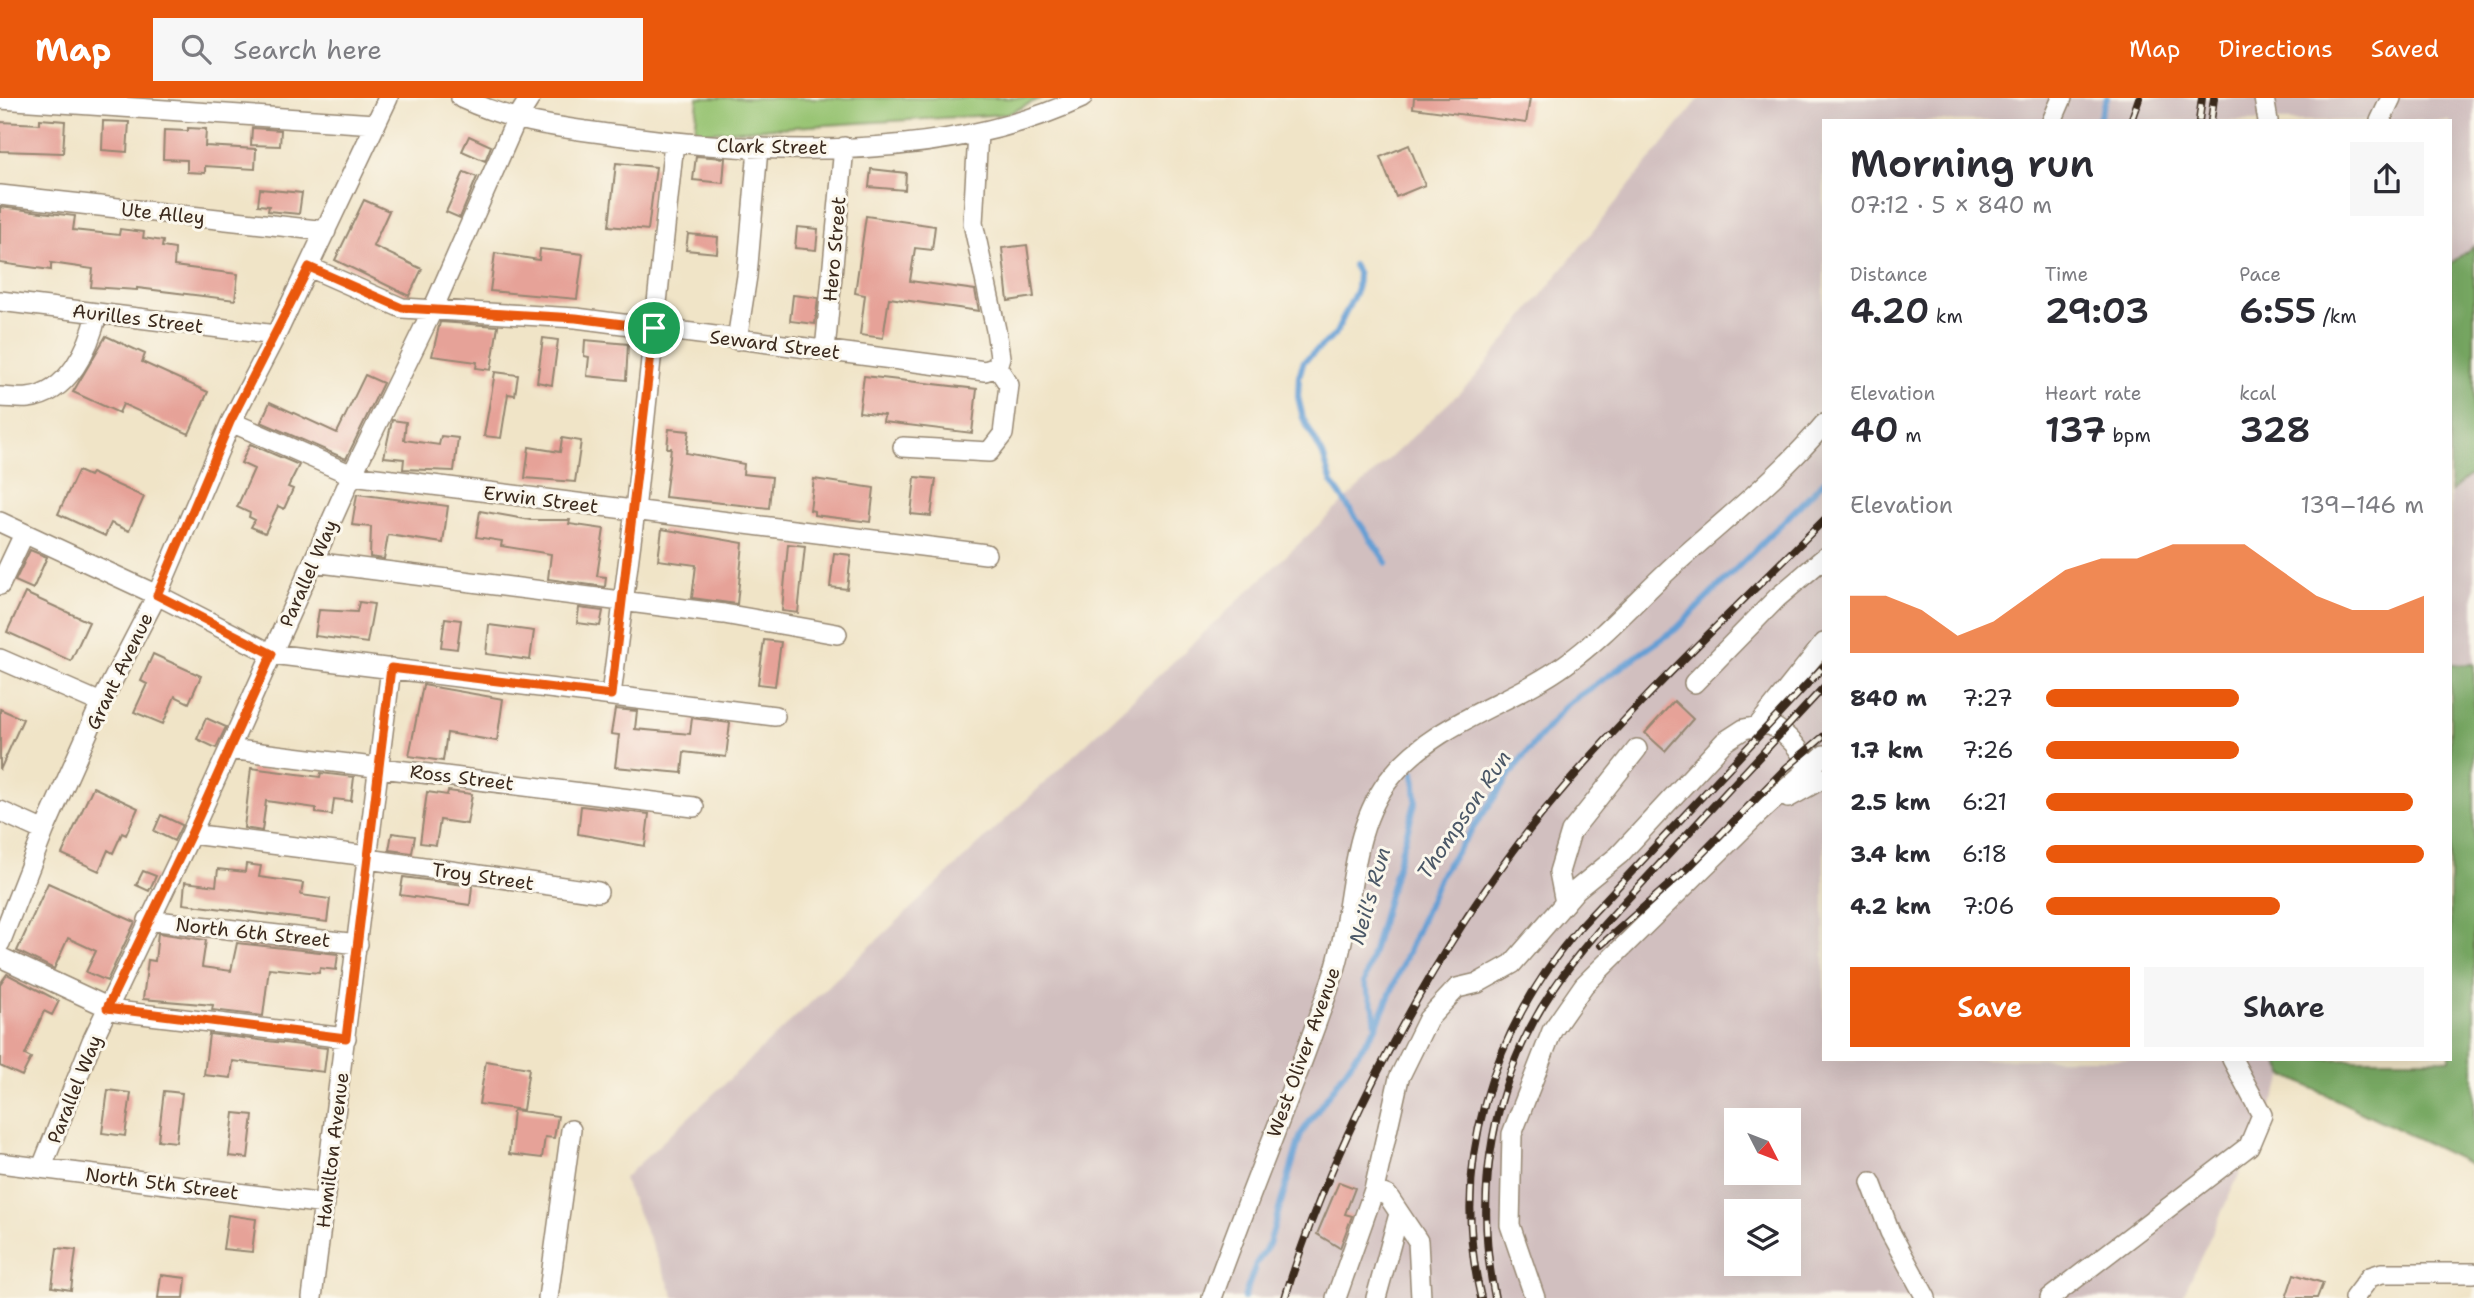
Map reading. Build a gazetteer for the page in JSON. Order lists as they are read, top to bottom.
{
  "streets": {
    "street": [
      "Clark Street",
      "Ute Alley",
      "Hero Street",
      "Aurilles Street",
      "Seward Street",
      "Erwin Street",
      "Parallel Way",
      "Grant Avenue",
      "Ross Street",
      "Troy Street",
      "North 6th Street",
      "West Oliver Avenue",
      "Hamilton Avenue",
      "North 5th Street"
    ]
  },
  "crossings": [
    ["Clark Street", "Hero Street"],
    ["Clark Street", "Parallel Way"],
    ["Ute Alley", "Grant Avenue"],
    ["Hero Street", "Seward Street"],
    ["Aurilles Street", "Grant Avenue"],
    ["Seward Street", "Parallel Way"],
    ["Seward Street", "Grant Avenue"],
    ["Erwin Street", "Parallel Way"],
    ["Erwin Street", "Grant Avenue"],
    ["Parallel Way", "Ross Street"],
    ["Parallel Way", "Troy Street"],
    ["Parallel Way", "North 6th Street"],
    ["Parallel Way", "North 5th Street"],
    ["Ross Street", "Hamilton Avenue"],
    ["Troy Street", "Hamilton Avenue"],
    ["North 6th Street", "Hamilton Avenue"],
    ["Hamilton Avenue", "North 5th Street"]
  ],
  "water": ["Thompson Run", "Neil's Run"],
  "north": "bottom right",
  "page": {
    "header": "Map",
    "search": "Search here",
    "nav": ["Map", "Directions", "Saved"],
    "heading": ["Morning run", "07:12 · 5 × 840 m"],
    "stats": [
      ["Distance", "4.20 km"],
      ["Time", "29:03"],
      ["Pace", "6:55 /km"],
      ["Elevation", "40 m"],
      ["Heart rate", "137 bpm"],
      ["kcal", "328"]
    ],
    "chart": ["Elevation", "139–146 m"],
    "list": [
      {
        "name": "840 m",
        "note": "7:27"
      },
      {
        "name": "1.7 km",
        "note": "7:26"
      },
      {
        "name": "2.5 km",
        "note": "6:21"
      },
      {
        "name": "3.4 km",
        "note": "6:18"
      },
      {
        "name": "4.2 km",
        "note": "7:06"
      }
    ],
    "buttons": ["Save", "Share"]
  }
}
